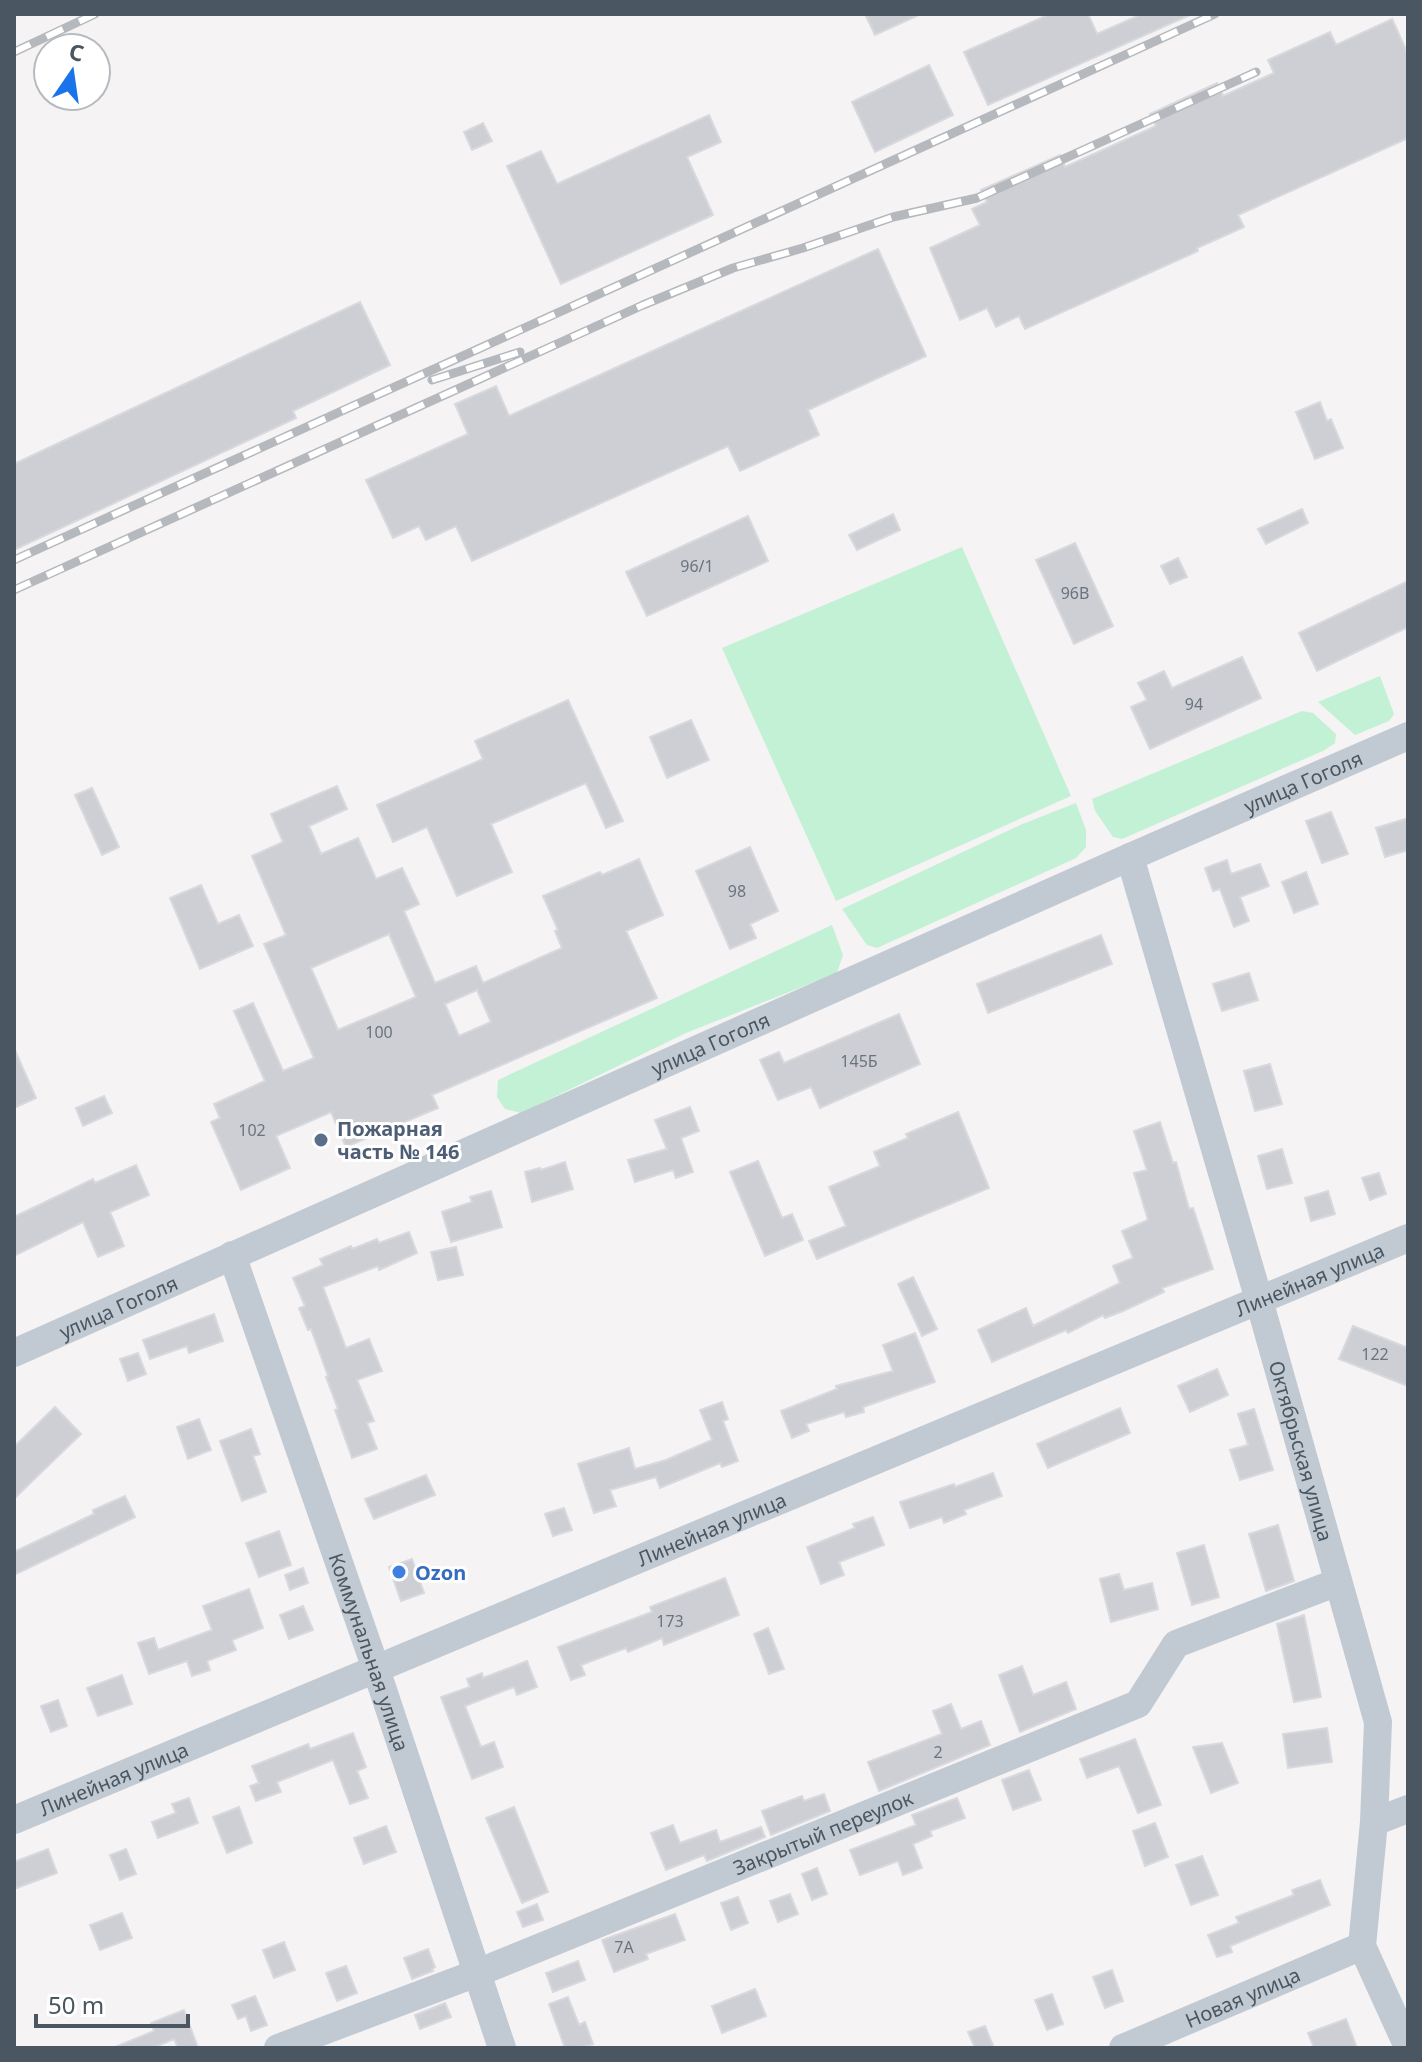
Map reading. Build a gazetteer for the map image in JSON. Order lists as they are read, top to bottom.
{
  "streets": {
    "street": [
      "улица Гоголя",
      "Линейная улица",
      "Октябрьская улица",
      "Коммунальная улица",
      "Закрытый переулок",
      "Новая улица"
    ]
  },
  "crossings": [
    ["улица Гоголя", "Октябрьская улица"],
    ["улица Гоголя", "Коммунальная улица"],
    ["Линейная улица", "Октябрьская улица"],
    ["Линейная улица", "Коммунальная улица"],
    ["Октябрьская улица", "Закрытый переулок"],
    ["Октябрьская улица", "Новая улица"],
    ["Коммунальная улица", "Закрытый переулок"]
  ],
  "places": ["Пожарная часть № 146", "Ozon"],
  "house_numbers": [
    "96/1",
    "96В",
    "94",
    "98",
    "100",
    "145Б",
    "102",
    "122",
    "173",
    "2",
    "7А"
  ],
  "scale_bar": "50 m",
  "north": "top"
}
